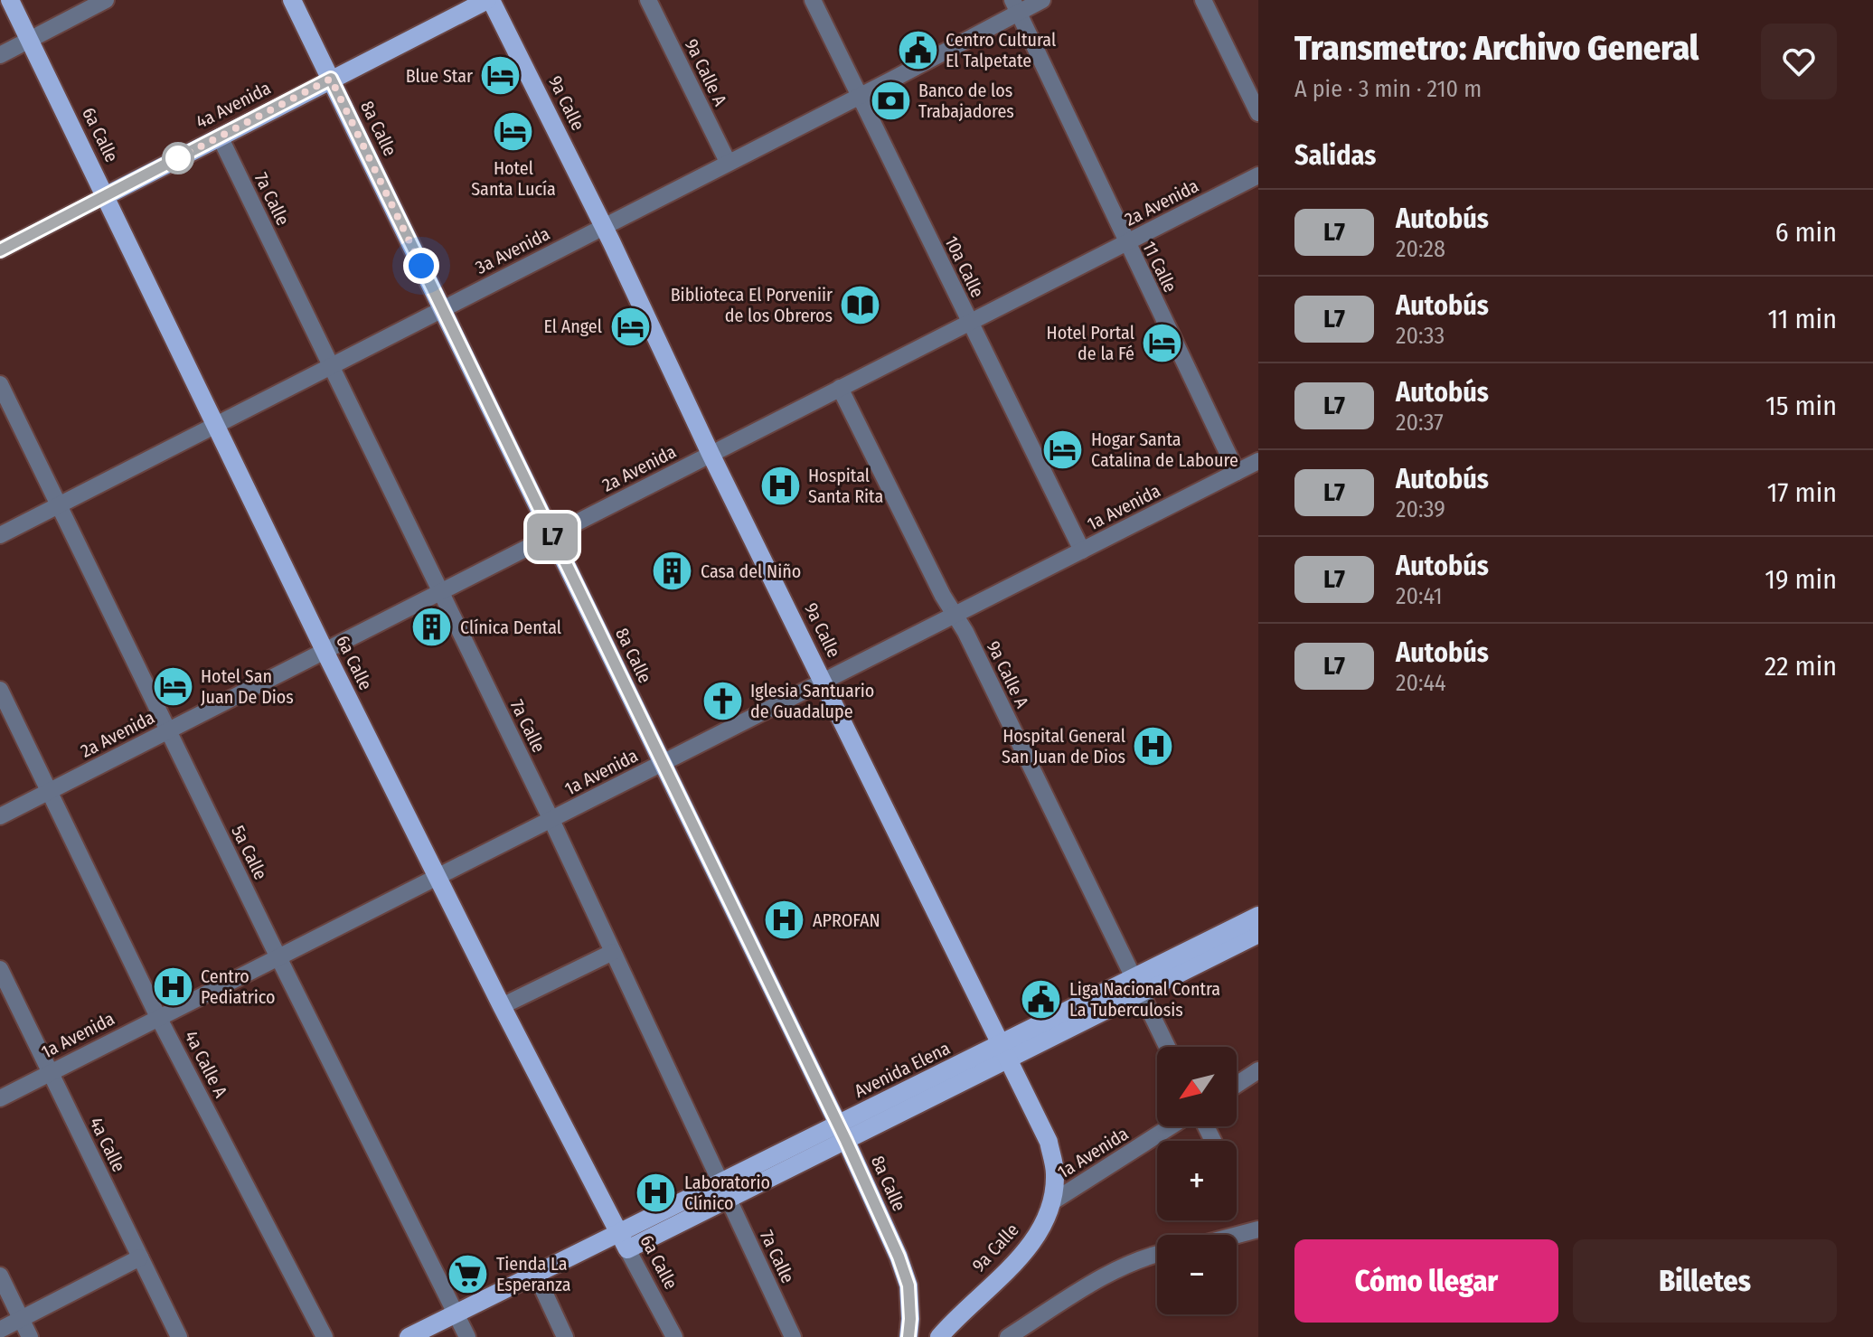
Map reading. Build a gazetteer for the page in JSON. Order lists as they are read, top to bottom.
{
  "streets": {
    "main road": [
      "9a Calle",
      "4a Avenida",
      "8a Calle",
      "6a Calle",
      "Avenida Elena"
    ],
    "street": [
      "9a Calle A",
      "7a Calle",
      "2a Avenida",
      "3a Avenida",
      "10a Calle",
      "11 Calle",
      "1a Avenida",
      "5a Calle",
      "4a Calle A",
      "4a Calle"
    ]
  },
  "crossings": [
    ["9a Calle A", "2a Avenida"],
    ["9a Calle A", "3a Avenida"],
    ["9a Calle A", "1a Avenida"],
    ["9a Calle A", "Avenida Elena"],
    ["9a Calle", "4a Avenida"],
    ["9a Calle", "2a Avenida"],
    ["9a Calle", "3a Avenida"],
    ["9a Calle", "1a Avenida"],
    ["9a Calle", "Avenida Elena"],
    ["4a Avenida", "8a Calle"],
    ["4a Avenida", "6a Calle"],
    ["4a Avenida", "7a Calle"],
    ["8a Calle", "2a Avenida"],
    ["8a Calle", "3a Avenida"],
    ["8a Calle", "1a Avenida"],
    ["8a Calle", "Avenida Elena"],
    ["6a Calle", "2a Avenida"],
    ["6a Calle", "3a Avenida"],
    ["6a Calle", "1a Avenida"],
    ["6a Calle", "Avenida Elena"],
    ["7a Calle", "2a Avenida"],
    ["7a Calle", "3a Avenida"],
    ["7a Calle", "1a Avenida"],
    ["7a Calle", "Avenida Elena"],
    ["2a Avenida", "10a Calle"],
    ["2a Avenida", "11 Calle"],
    ["2a Avenida", "5a Calle"],
    ["2a Avenida", "4a Calle A"],
    ["3a Avenida", "10a Calle"],
    ["3a Avenida", "11 Calle"],
    ["3a Avenida", "5a Calle"],
    ["10a Calle", "1a Avenida"],
    ["11 Calle", "1a Avenida"],
    ["1a Avenida", "5a Calle"],
    ["1a Avenida", "4a Calle A"],
    ["1a Avenida", "4a Calle"],
    ["5a Calle", "Avenida Elena"]
  ],
  "places": {
    "public building": ["Centro Cultural El Talpetate", "Liga Nacional Contra La Tuberculosis"],
    "hotel": [
      "Blue Star",
      "Hotel Santa Lucía",
      "El Angel",
      "Hotel Portal de la Fé",
      "Hogar Santa Catalina de Laboure",
      "Hotel San Juan De Dios"
    ],
    "bank": ["Banco de los Trabajadores"],
    "library": ["Biblioteca El Porveniir de los Obreros"],
    "hospital": [
      "Hospital Santa Rita",
      "Hospital General San Juan de Dios",
      "APROFAN",
      "Centro Pediatrico",
      "Laboratorio Clínico"
    ],
    "building": ["Casa del Niño", "Clínica Dental"],
    "church": ["Iglesia Santuario de Guadalupe"],
    "supermarket": ["Tienda La Esperanza"]
  },
  "lines": ["bus line L7"],
  "north": "bottom left",
  "page": {
    "on_map": "L7",
    "heading": [
      ["Transmetro: Archivo General", "A pie · 3 min · 210 m"],
      "Salidas"
    ],
    "list": [
      {
        "mark": "L7",
        "name": "Autobús",
        "note": "20:28",
        "value": "6 min"
      },
      {
        "mark": "L7",
        "name": "Autobús",
        "note": "20:33",
        "value": "11 min"
      },
      {
        "mark": "L7",
        "name": "Autobús",
        "note": "20:37",
        "value": "15 min"
      },
      {
        "mark": "L7",
        "name": "Autobús",
        "note": "20:39",
        "value": "17 min"
      },
      {
        "mark": "L7",
        "name": "Autobús",
        "note": "20:41",
        "value": "19 min"
      },
      {
        "mark": "L7",
        "name": "Autobús",
        "note": "20:44",
        "value": "22 min"
      }
    ],
    "map_buttons": ["+", "−"],
    "buttons": ["Cómo llegar", "Billetes"]
  }
}
